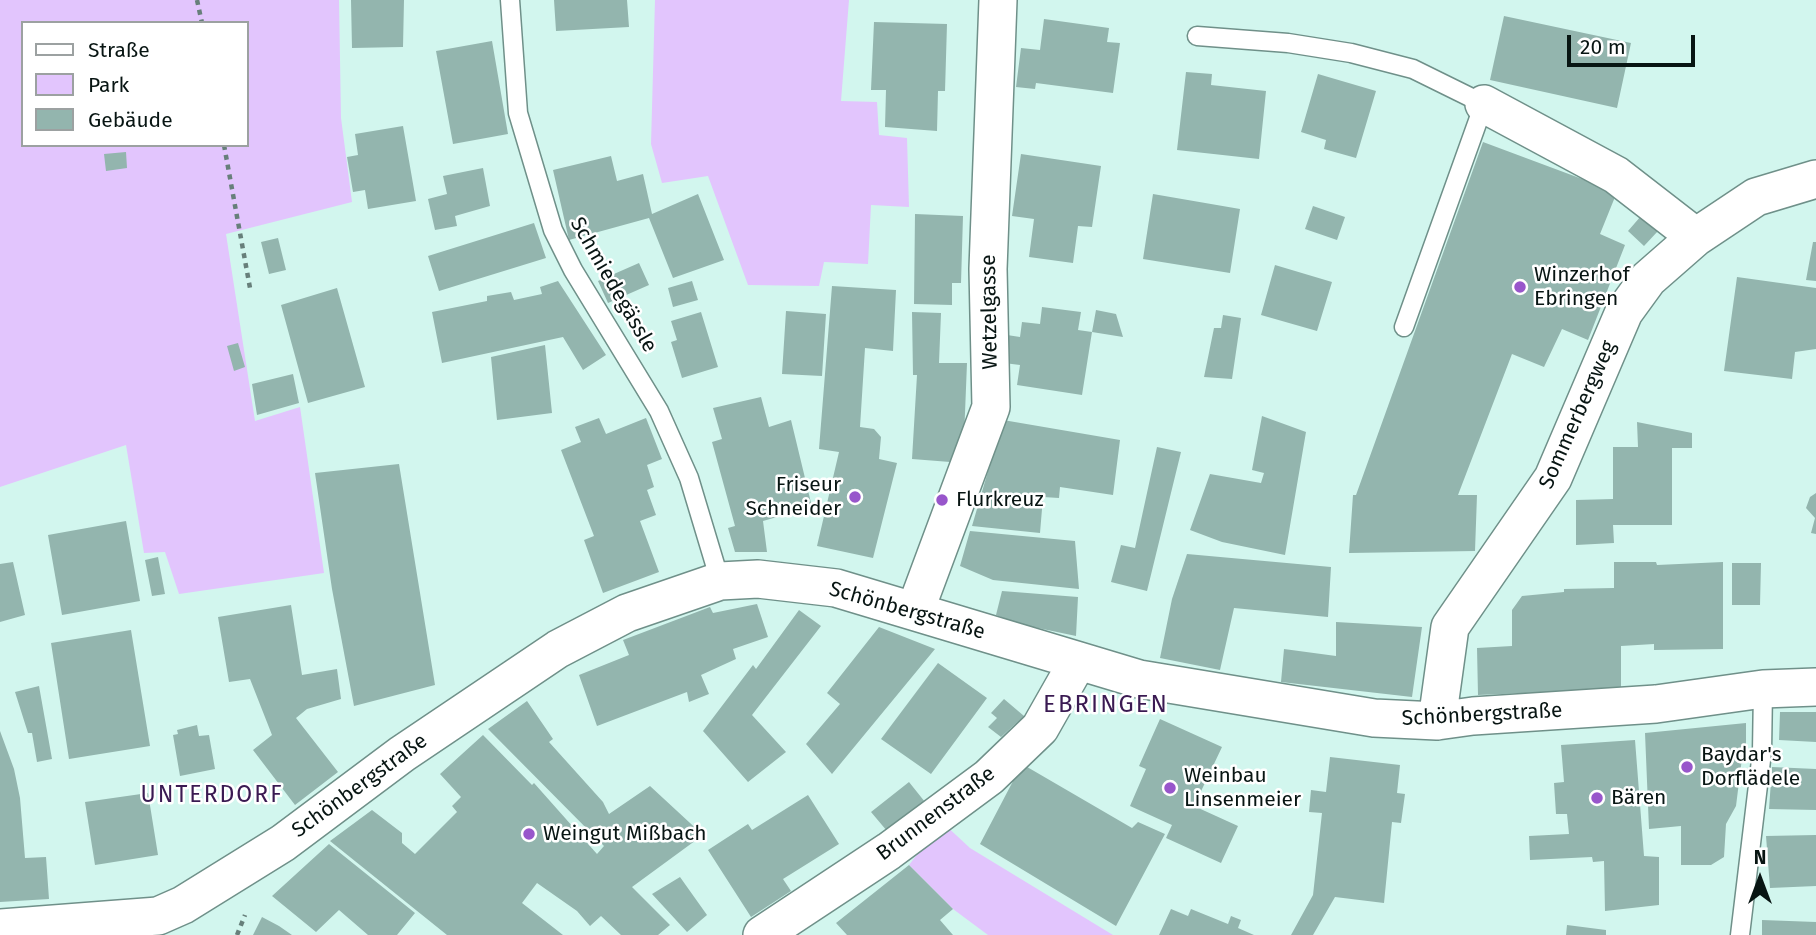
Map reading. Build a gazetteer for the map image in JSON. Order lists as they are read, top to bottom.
{
  "streets": {
    "street": [
      "Wetzelgasse",
      "Sommerbergweg",
      "Schönbergstraße",
      "Brunnenstraße"
    ],
    "lane": ["Schmiedegässle"]
  },
  "crossings": [
    ["Schmiedegässle", "Schönbergstraße"],
    ["Wetzelgasse", "Schönbergstraße"],
    ["Sommerbergweg", "Schönbergstraße"],
    ["Schönbergstraße", "Brunnenstraße"]
  ],
  "districts": ["EBRINGEN", "UNTERDORF"],
  "places": [
    "Winzerhof Ebringen",
    "Friseur Schneider",
    "Flurkreuz",
    "Baydar's Dorflädele",
    "Weinbau Linsenmeier",
    "Bären",
    "Weingut Mißbach"
  ],
  "legend": ["Straße", "Park", "Gebäude"],
  "scale_bar": "20 m",
  "north": "top"
}
